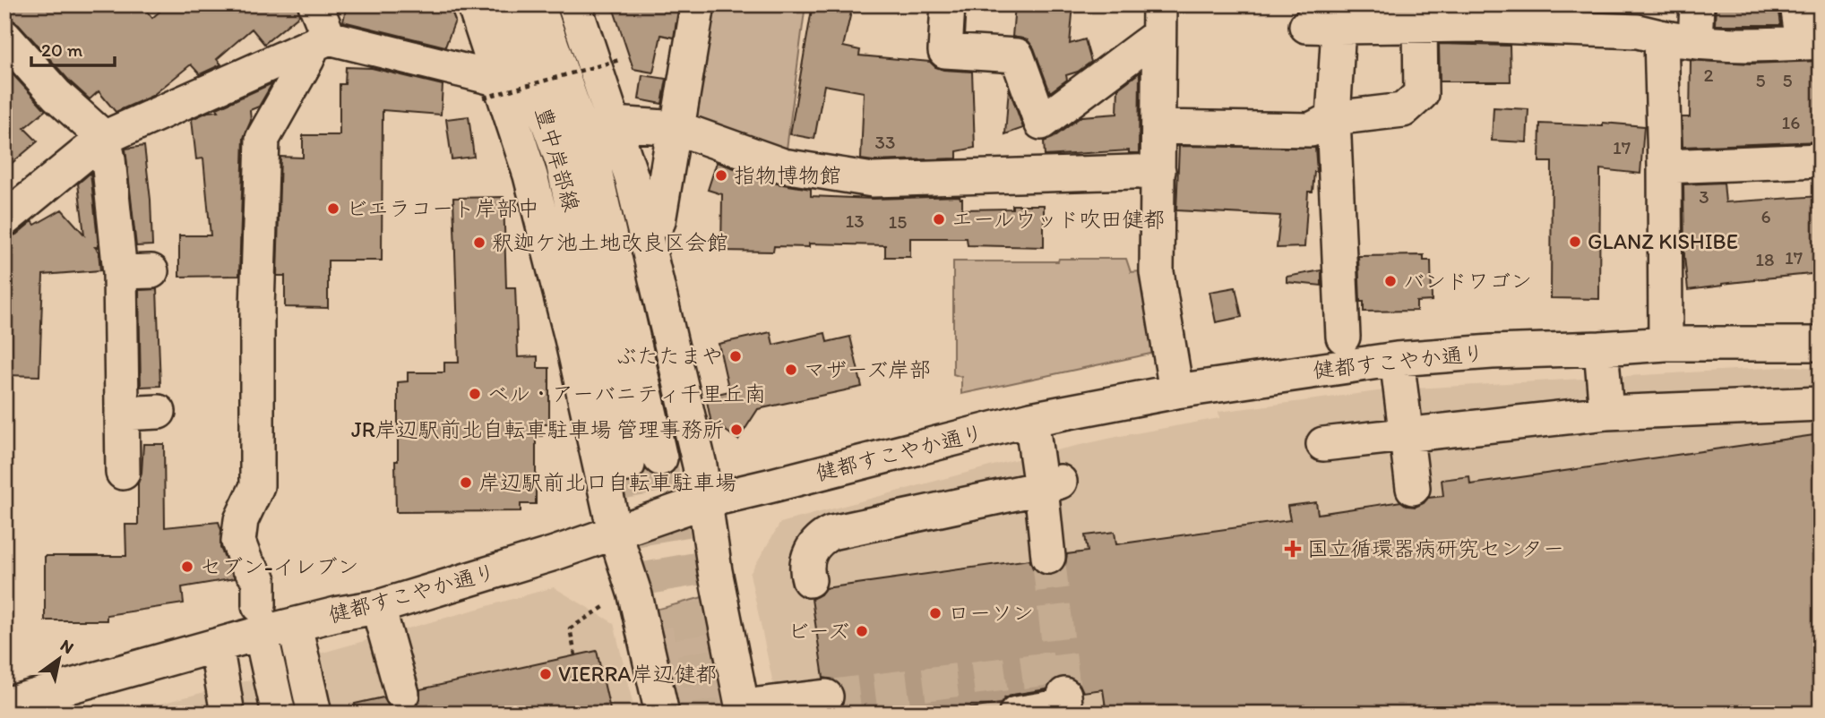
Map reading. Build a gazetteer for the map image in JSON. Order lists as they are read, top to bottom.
{
  "streets": {
    "street": ["豊中岸部線", "健都すこやか通り"]
  },
  "places": {
    "other": [
      "指物博物館",
      "ビエラコート岸部中",
      "エールウッド吹田健都",
      "GLANZ KISHIBE",
      "釈迦ケ池土地改良区会館",
      "バンドワゴン",
      "ぶたたまや",
      "マザーズ岸部",
      "ベル・アーバニティ千里丘南",
      "JR岸辺駅前北自転車駐車場 管理事務所",
      "岸辺駅前北口自転車駐車場",
      "セブン-イレブン",
      "ローソン",
      "ビーズ",
      "VIERRA岸辺健都"
    ],
    "health": ["国立循環器病研究センター"]
  },
  "house_numbers": [
    "2",
    "5",
    "5",
    "16",
    "33",
    "17",
    "3",
    "6",
    "13",
    "15",
    "17",
    "18"
  ],
  "scale_bar": "20 m",
  "north": "top right"
}
